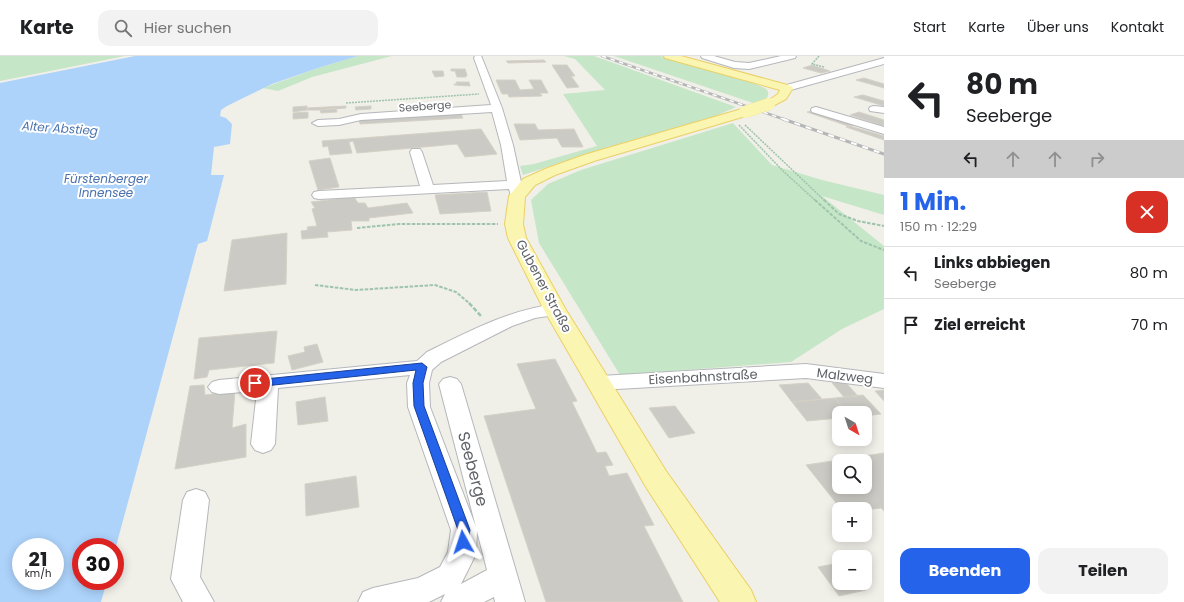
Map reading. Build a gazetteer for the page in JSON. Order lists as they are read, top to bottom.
{
  "streets": {
    "main road": ["Gubener Straße"],
    "street": ["Seeberge", "Malzweg", "Eisenbahnstraße"]
  },
  "crossings": [
    ["Gubener Straße", "Eisenbahnstraße"],
    ["Malzweg", "Eisenbahnstraße"]
  ],
  "water": ["Alter Abstieg", "Fürstenberger Innensee"],
  "north": "bottom right",
  "page": {
    "header": "Karte",
    "search": "Hier suchen",
    "nav": [
      "Start",
      "Karte",
      "Über uns",
      "Kontakt"
    ],
    "turn": ["80 m", "Seeberge"],
    "heading": ["1 Min.", "150 m · 12:29"],
    "list": [
      {
        "name": "Links abbiegen",
        "note": "Seeberge",
        "value": "80 m"
      },
      {
        "name": "Ziel erreicht",
        "value": "70 m"
      }
    ],
    "map_buttons": ["+", "−"],
    "speed": "21 km/h",
    "limit": "30",
    "buttons": ["Beenden", "Teilen"]
  }
}
